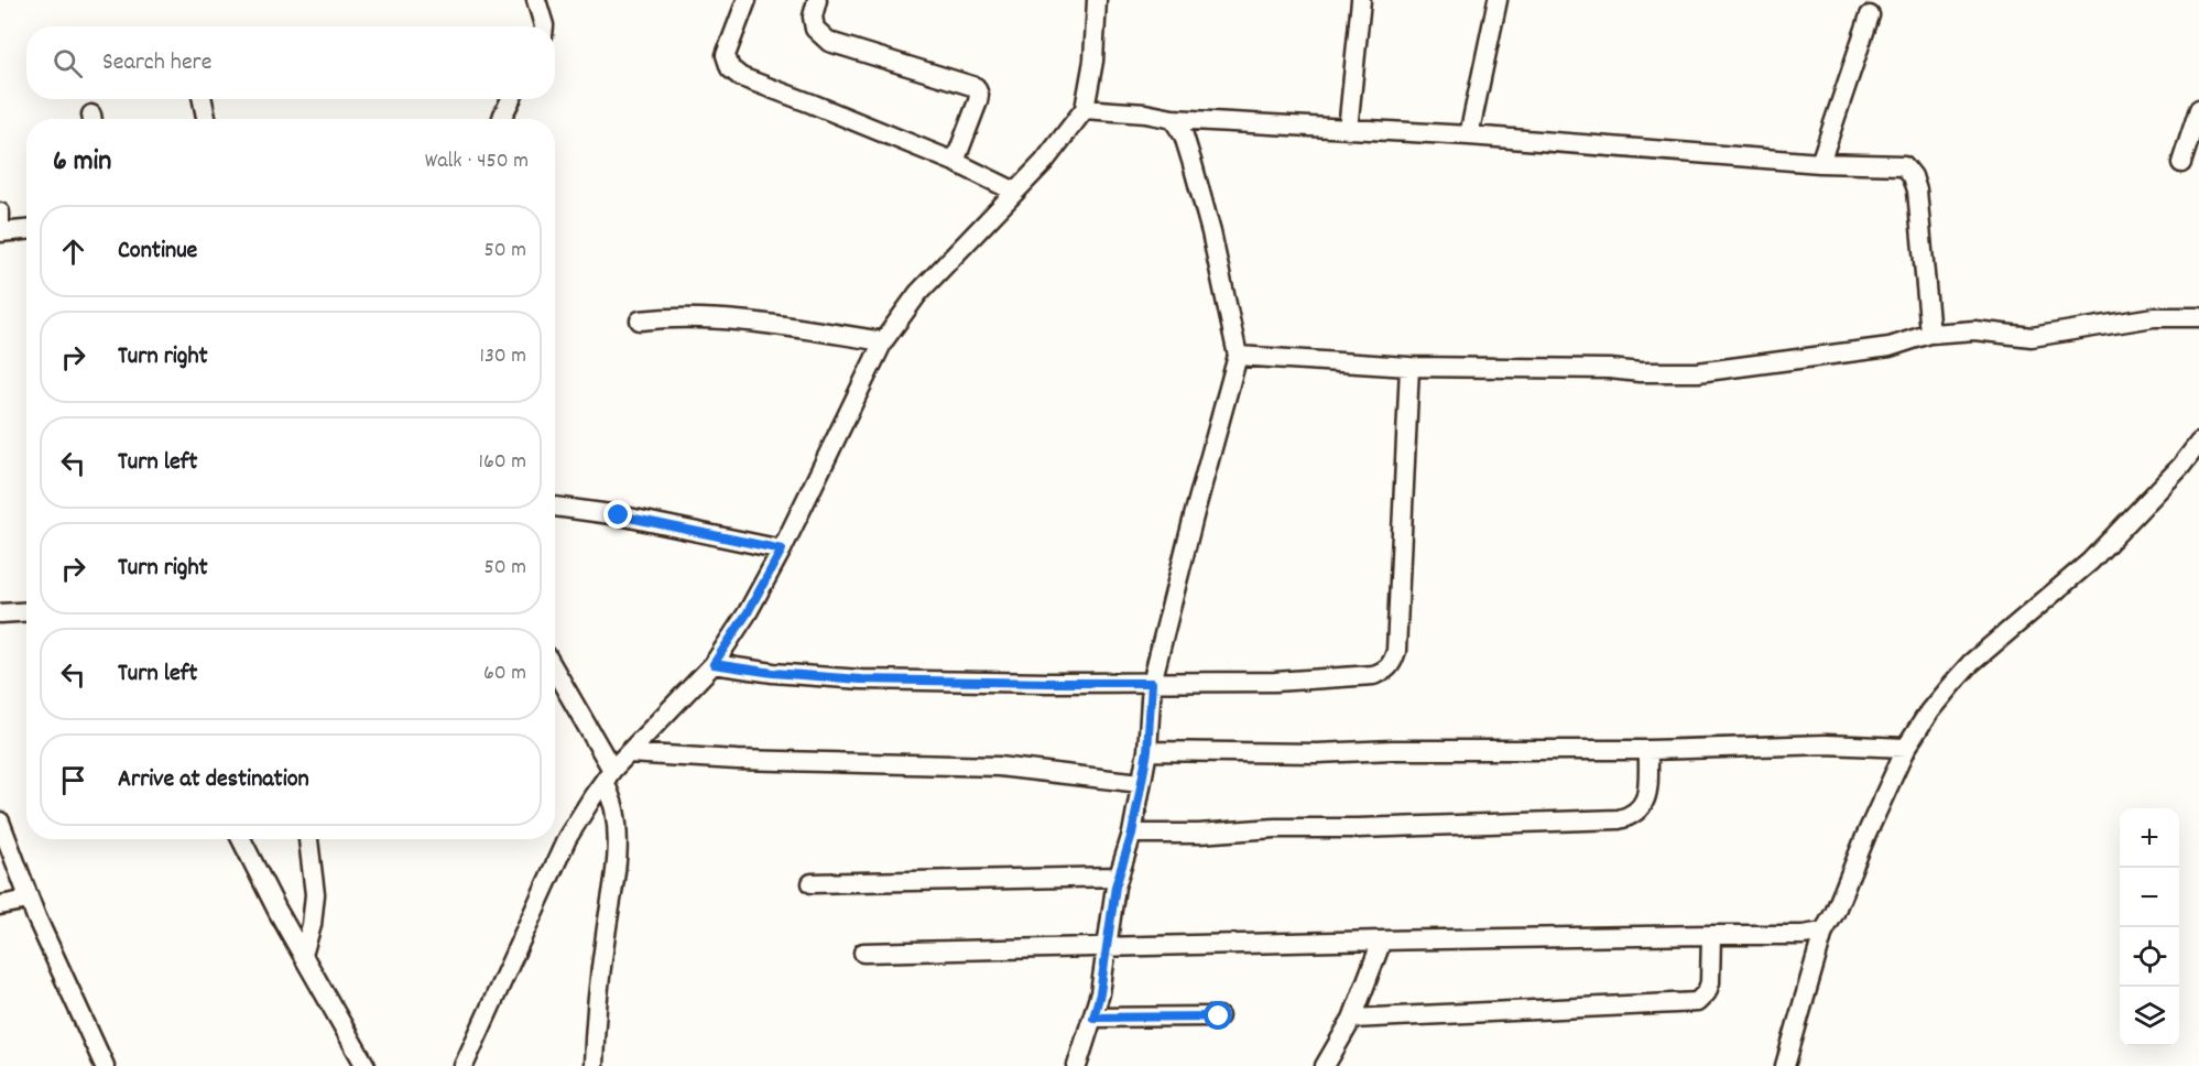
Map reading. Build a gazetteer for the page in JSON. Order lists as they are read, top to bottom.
{
  "page": {
    "search": "Search here",
    "heading": ["6 min", "Walk · 450 m"],
    "list": [
      ["Continue", "50 m"],
      ["Turn right", "130 m"],
      ["Turn left", "160 m"],
      ["Turn right", "50 m"],
      ["Turn left", "60 m"],
      "Arrive at destination"
    ],
    "map_buttons": ["+", "−"]
  }
}
